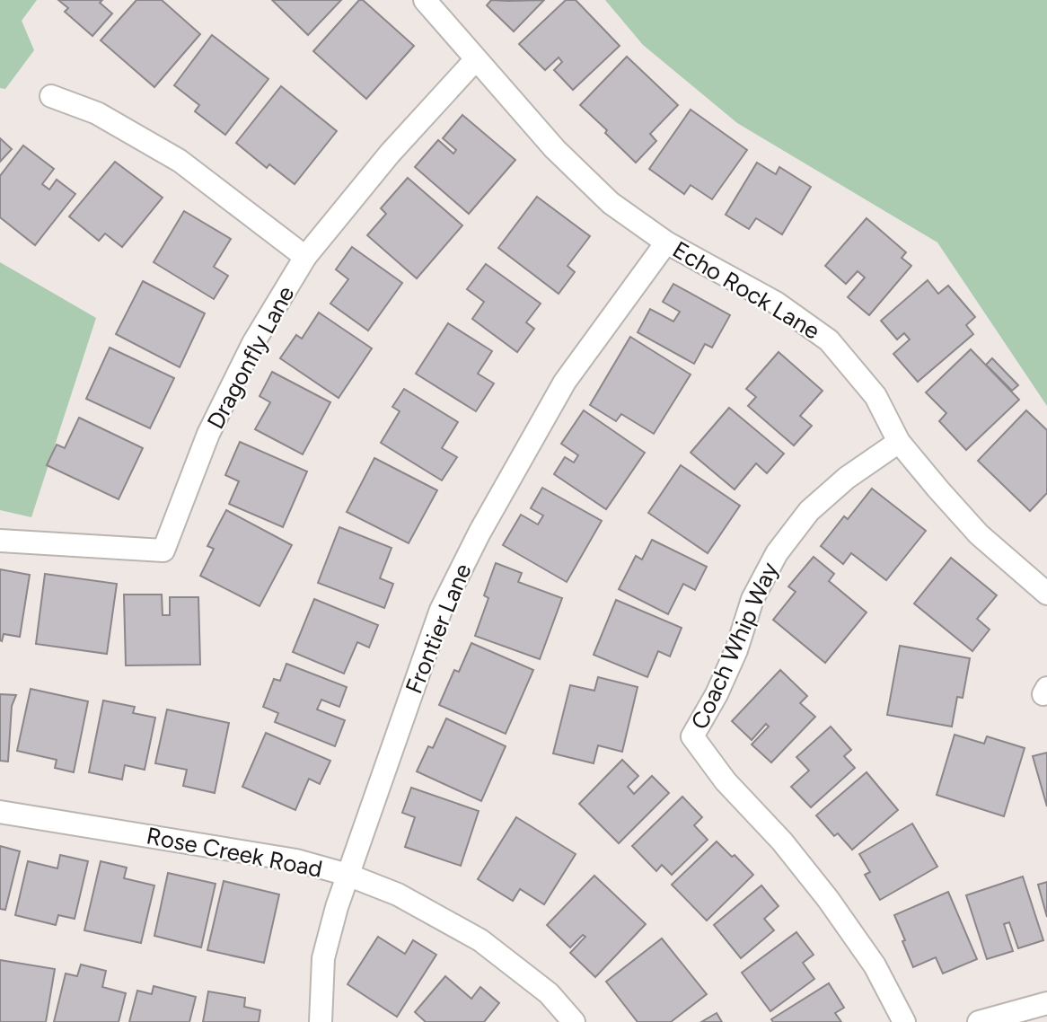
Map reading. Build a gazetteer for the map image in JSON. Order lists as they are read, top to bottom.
{
  "streets": {
    "street": [
      "Echo Rock Lane",
      "Dragonfly Lane",
      "Frontier Lane",
      "Coach Whip Way",
      "Rose Creek Road"
    ]
  },
  "crossings": [
    ["Echo Rock Lane", "Dragonfly Lane"],
    ["Echo Rock Lane", "Frontier Lane"],
    ["Echo Rock Lane", "Coach Whip Way"],
    ["Frontier Lane", "Rose Creek Road"]
  ]
}
